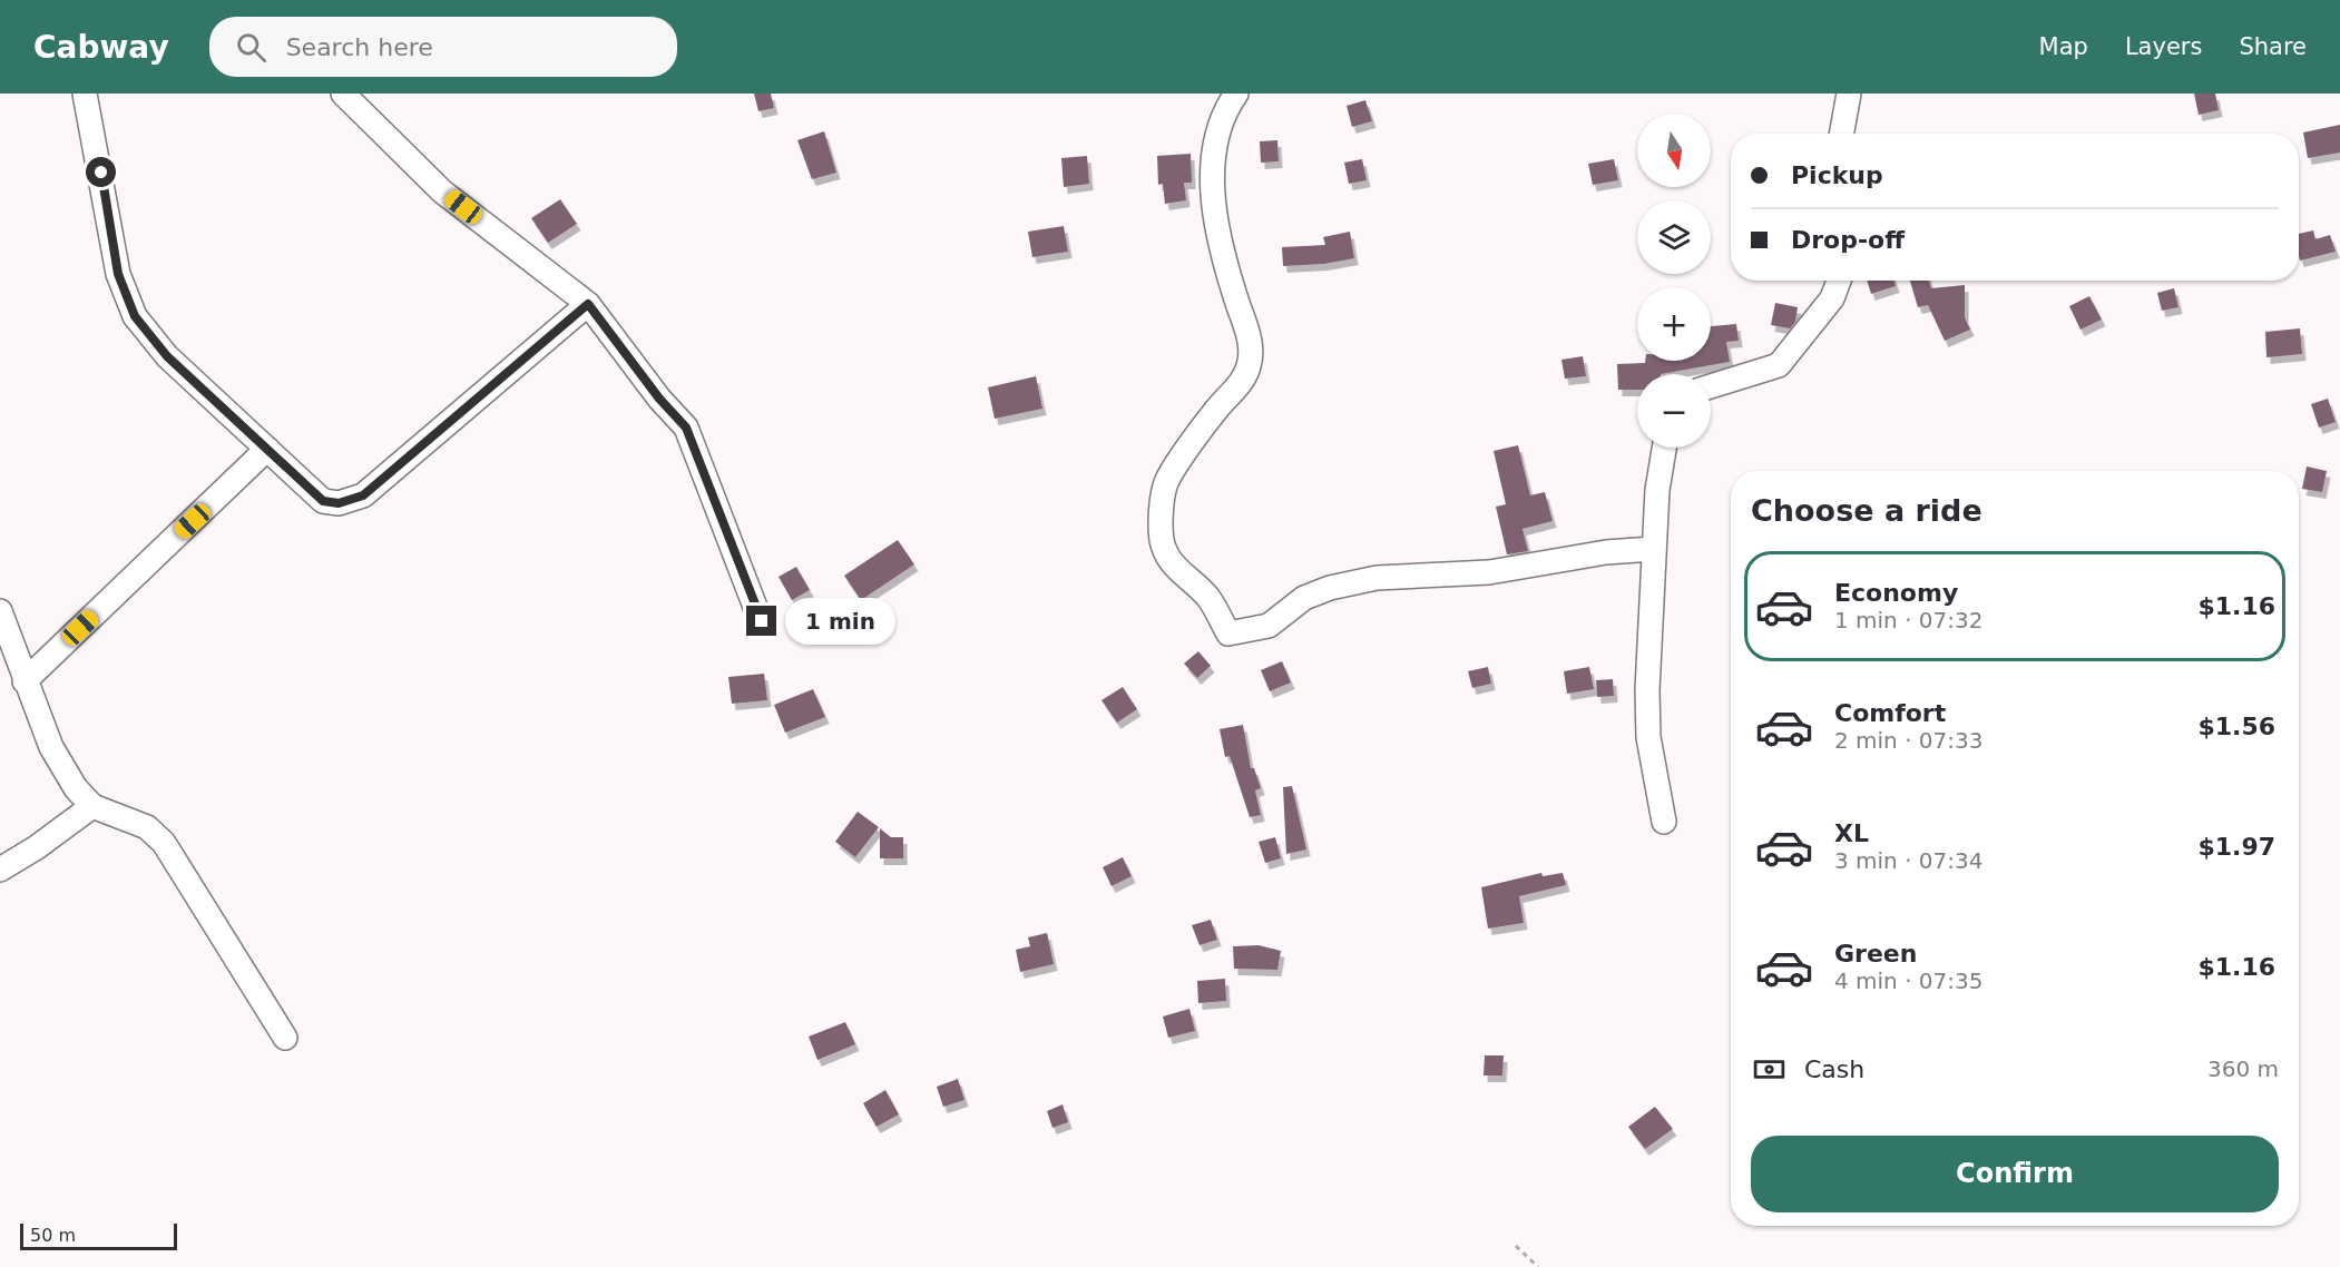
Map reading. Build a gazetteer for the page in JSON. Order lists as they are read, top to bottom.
{
  "scale_bar": "50 m",
  "north": "bottom",
  "page": {
    "header": "Cabway",
    "search": "Search here",
    "nav": ["Map", "Layers", "Share"],
    "map_buttons": ["+", "−"],
    "banner": ["Pickup", "Drop-off"],
    "heading": "Choose a ride",
    "list": [
      {
        "name": "Economy",
        "note": "1 min · 07:32",
        "value": "$1.16"
      },
      {
        "name": "Comfort",
        "note": "2 min · 07:33",
        "value": "$1.56"
      },
      {
        "name": "XL",
        "note": "3 min · 07:34",
        "value": "$1.97"
      },
      {
        "name": "Green",
        "note": "4 min · 07:35",
        "value": "$1.16"
      }
    ],
    "bubble": "1 min",
    "pay": ["Cash", "360 m"],
    "buttons": "Confirm",
    "scale": "50 m"
  }
}
